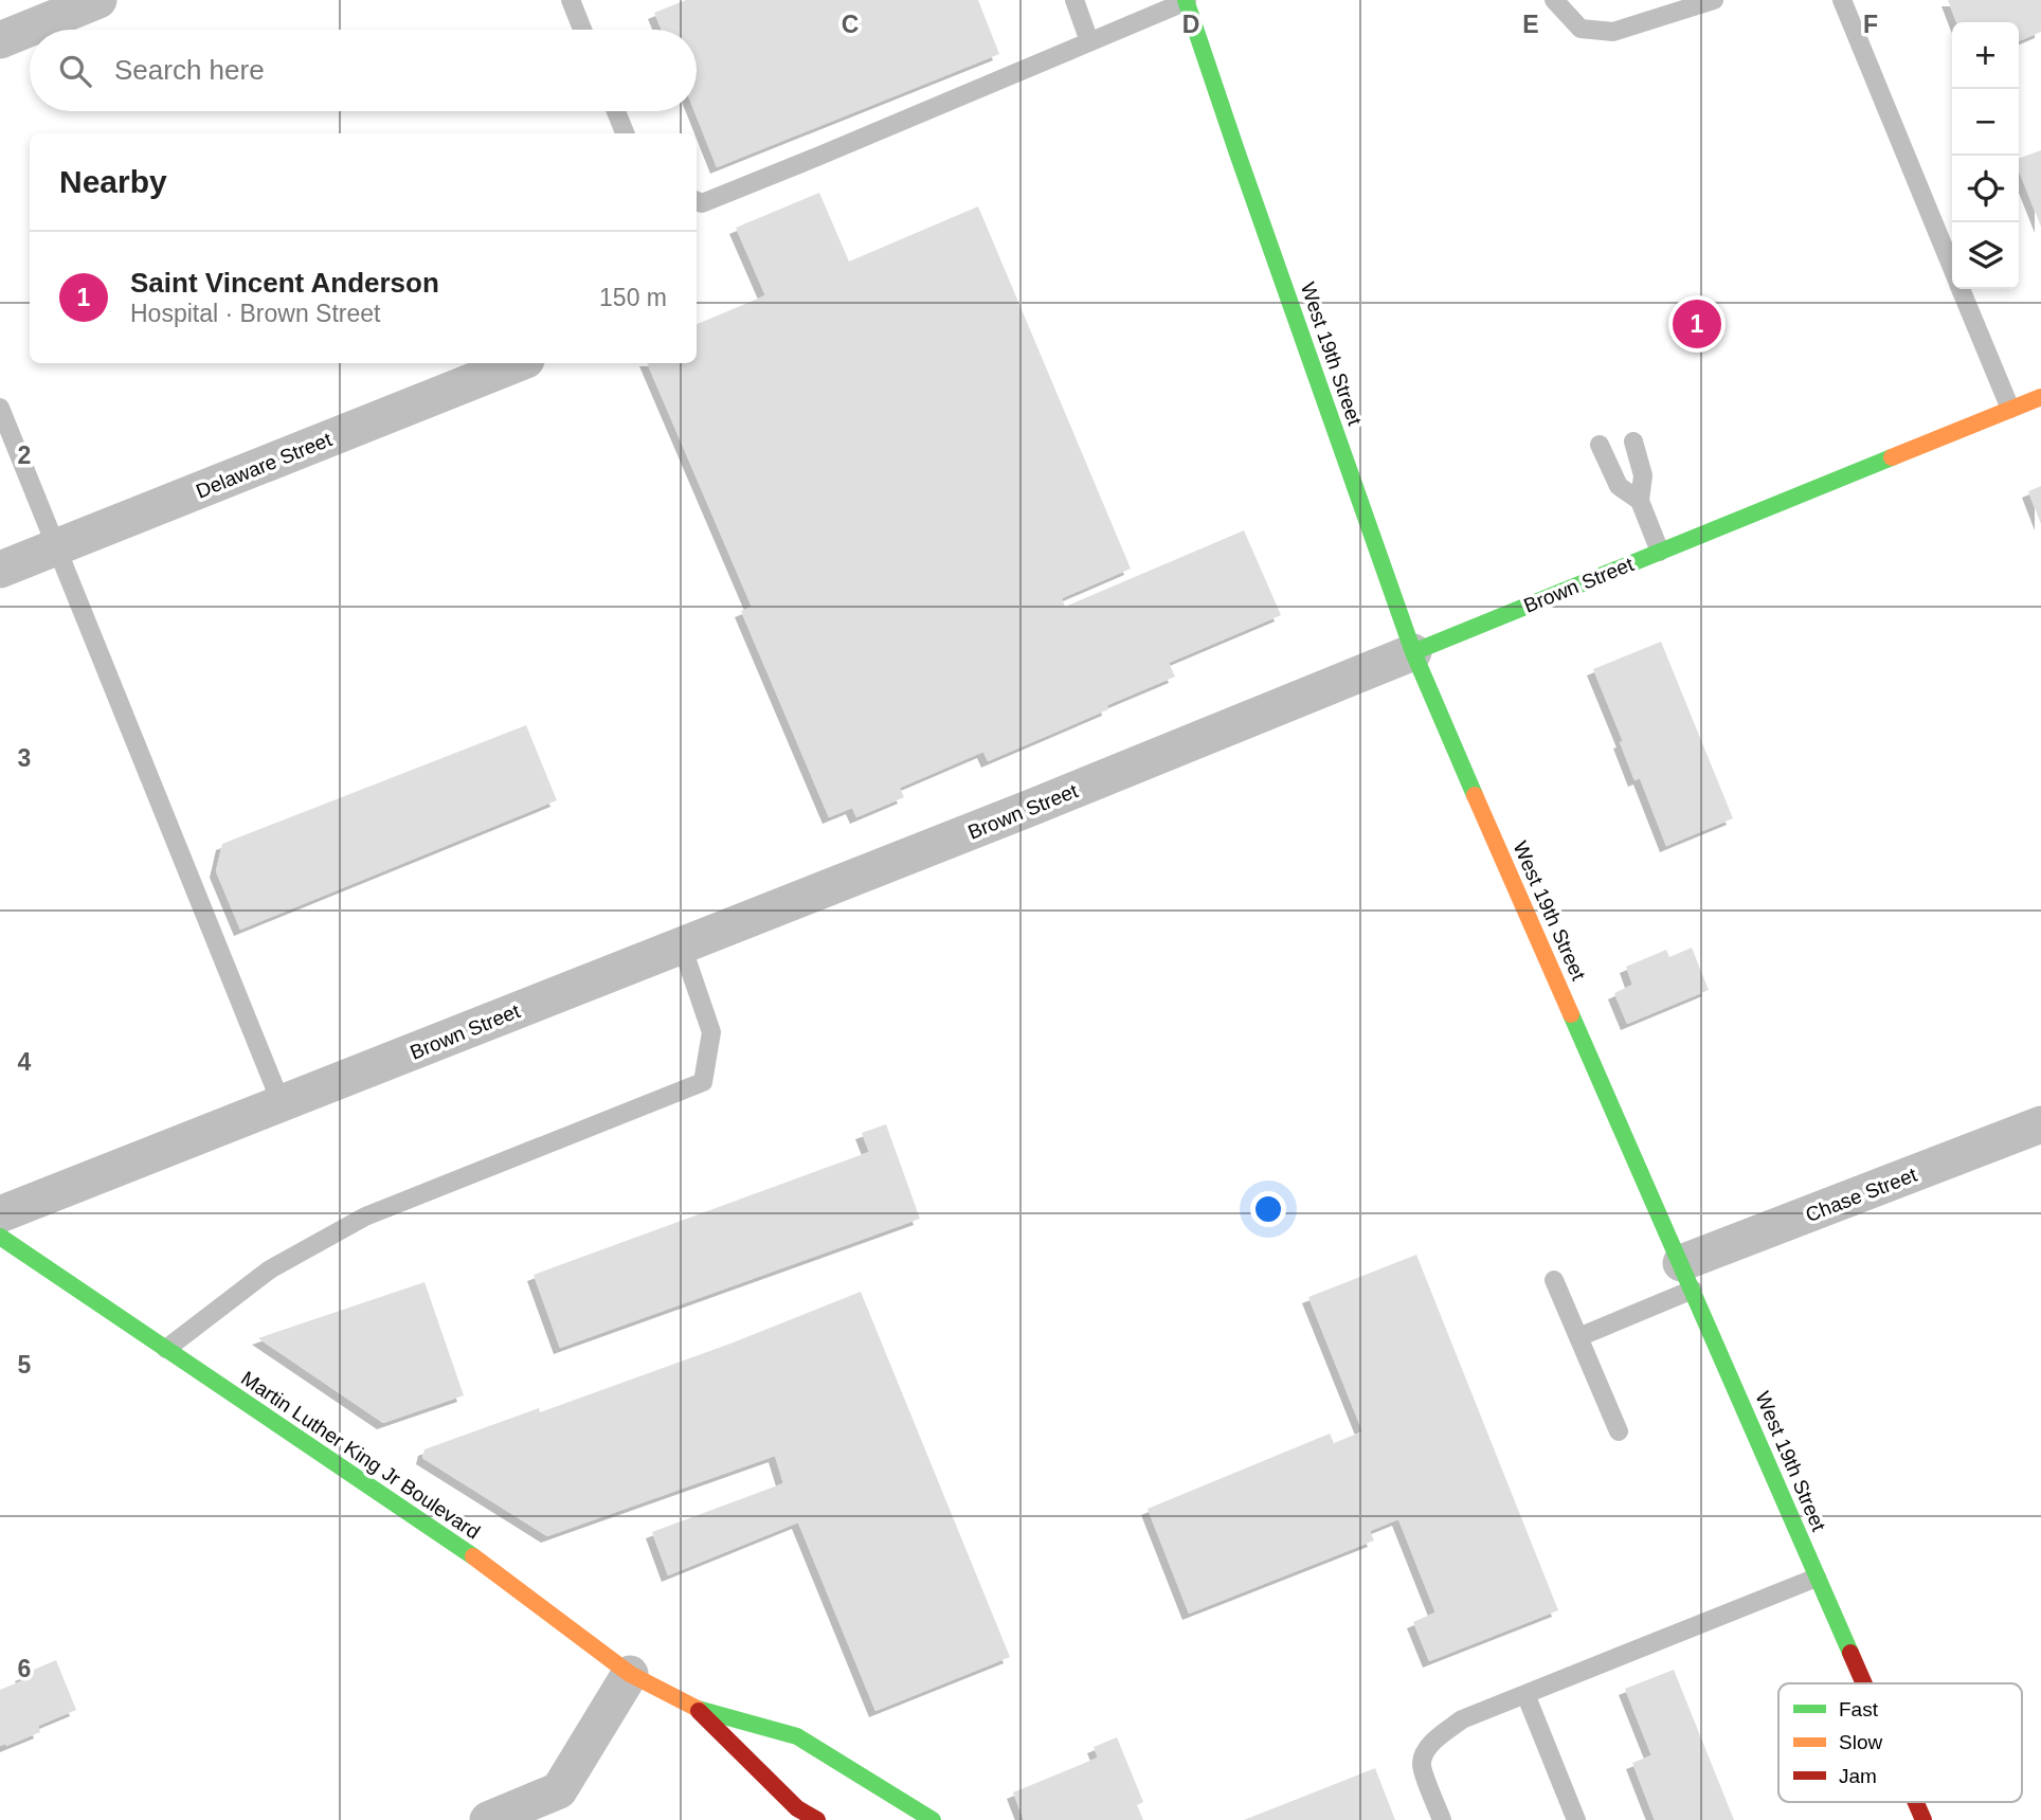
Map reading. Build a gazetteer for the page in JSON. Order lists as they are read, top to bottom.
{
  "streets": {
    "street": [
      "West 19th Street",
      "Delaware Street",
      "Brown Street",
      "Chase Street",
      "Martin Luther King Jr Boulevard"
    ]
  },
  "crossings": [
    ["West 19th Street", "Brown Street"],
    ["West 19th Street", "Chase Street"]
  ],
  "legend": ["Fast", "Slow", "Jam"],
  "page": {
    "map_buttons": ["+", "−"],
    "search": "Search here",
    "heading": "Nearby",
    "list": [
      {
        "mark": "1",
        "name": "Saint Vincent Anderson",
        "note": "Hospital · Brown Street",
        "value": "150 m"
      }
    ],
    "pins": "1"
  },
  "grid": {
    "columns": [
      "C",
      "D",
      "E",
      "F"
    ],
    "rows": [
      "2",
      "3",
      "4",
      "5",
      "6"
    ]
  }
}
